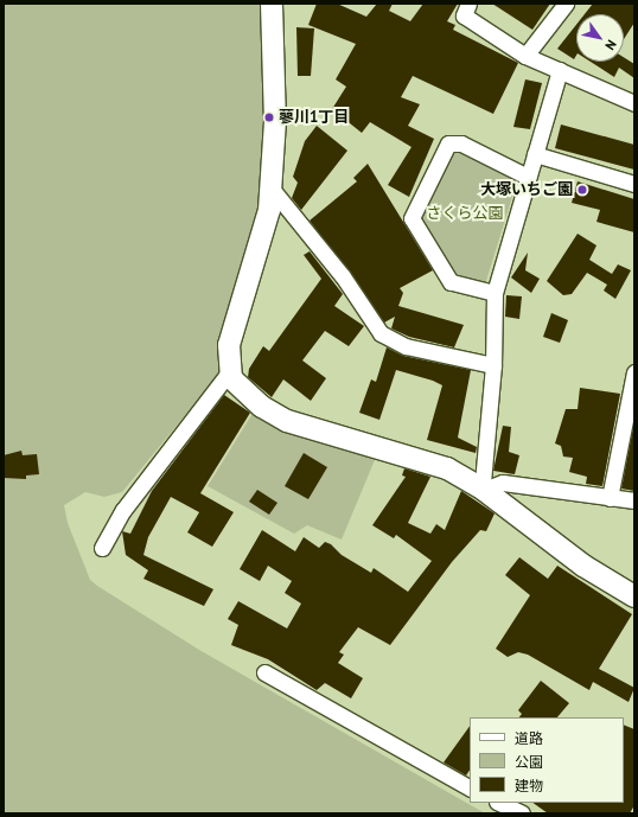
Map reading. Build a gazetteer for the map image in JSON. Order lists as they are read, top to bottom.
{
  "parks": ["さくら公園"],
  "places": ["蓼川1丁目", "大塚いちご園"],
  "legend": ["道路", "公園", "建物"],
  "north": "bottom right"
}
